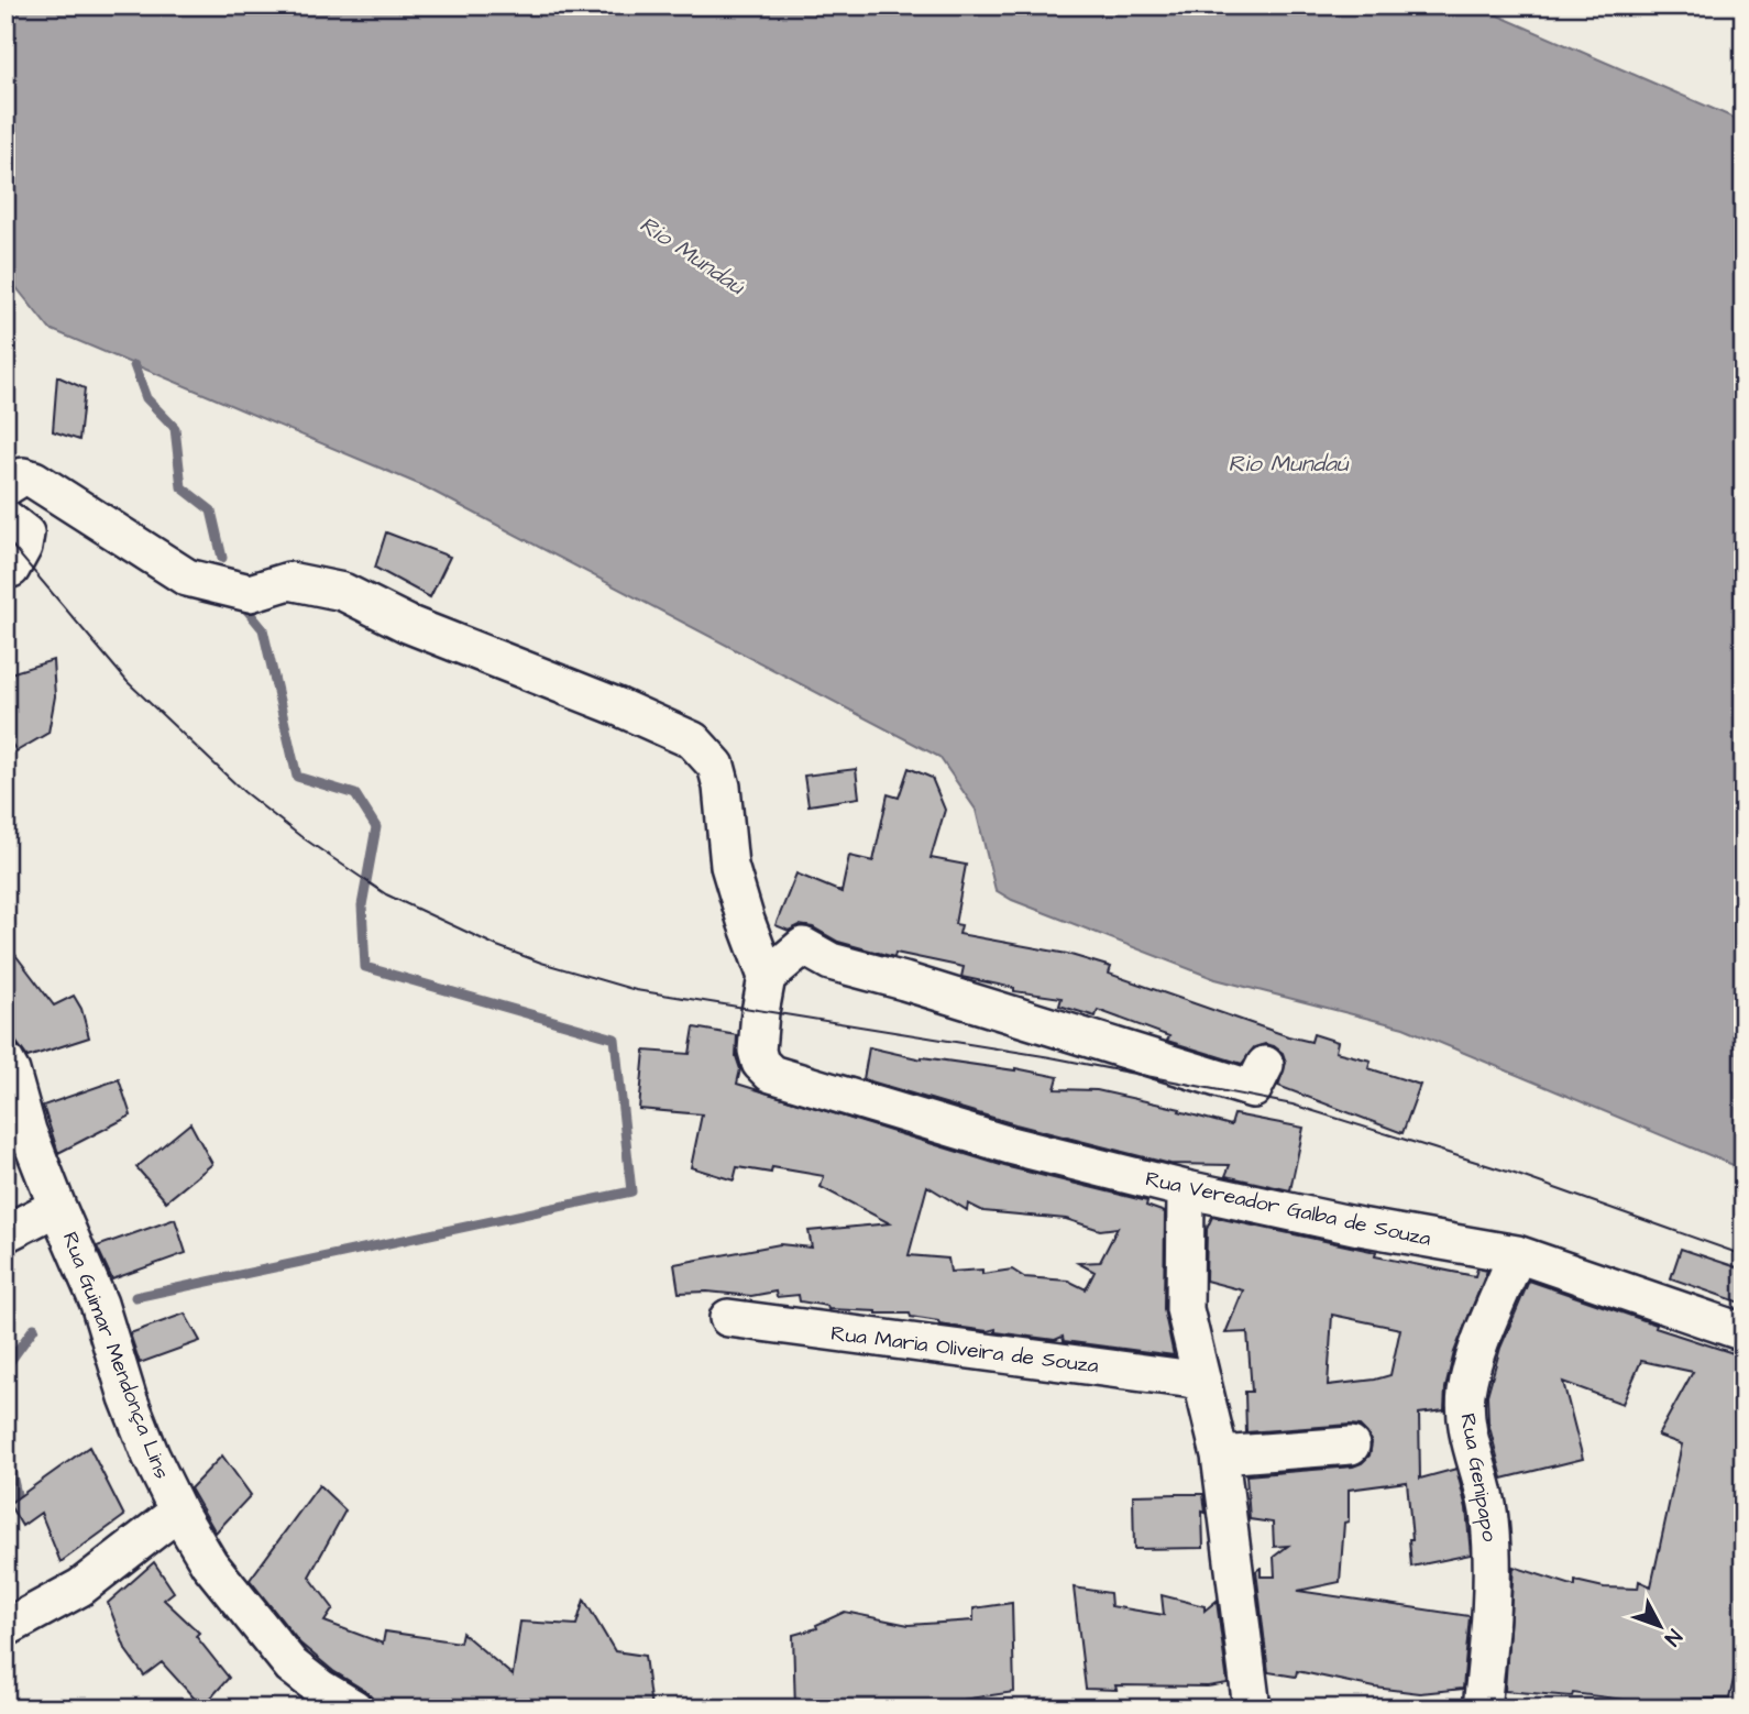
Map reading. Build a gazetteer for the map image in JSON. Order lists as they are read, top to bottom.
{
  "streets": {
    "street": [
      "Rua Vereador Galba de Souza",
      "Rua Maria Oliveira de Souza",
      "Rua Guimar Mendonça Lins",
      "Rua Genipapo"
    ]
  },
  "crossings": [
    ["Rua Vereador Galba de Souza", "Rua Genipapo"]
  ],
  "water": ["Rio Mundaú"],
  "north": "bottom right"
}
